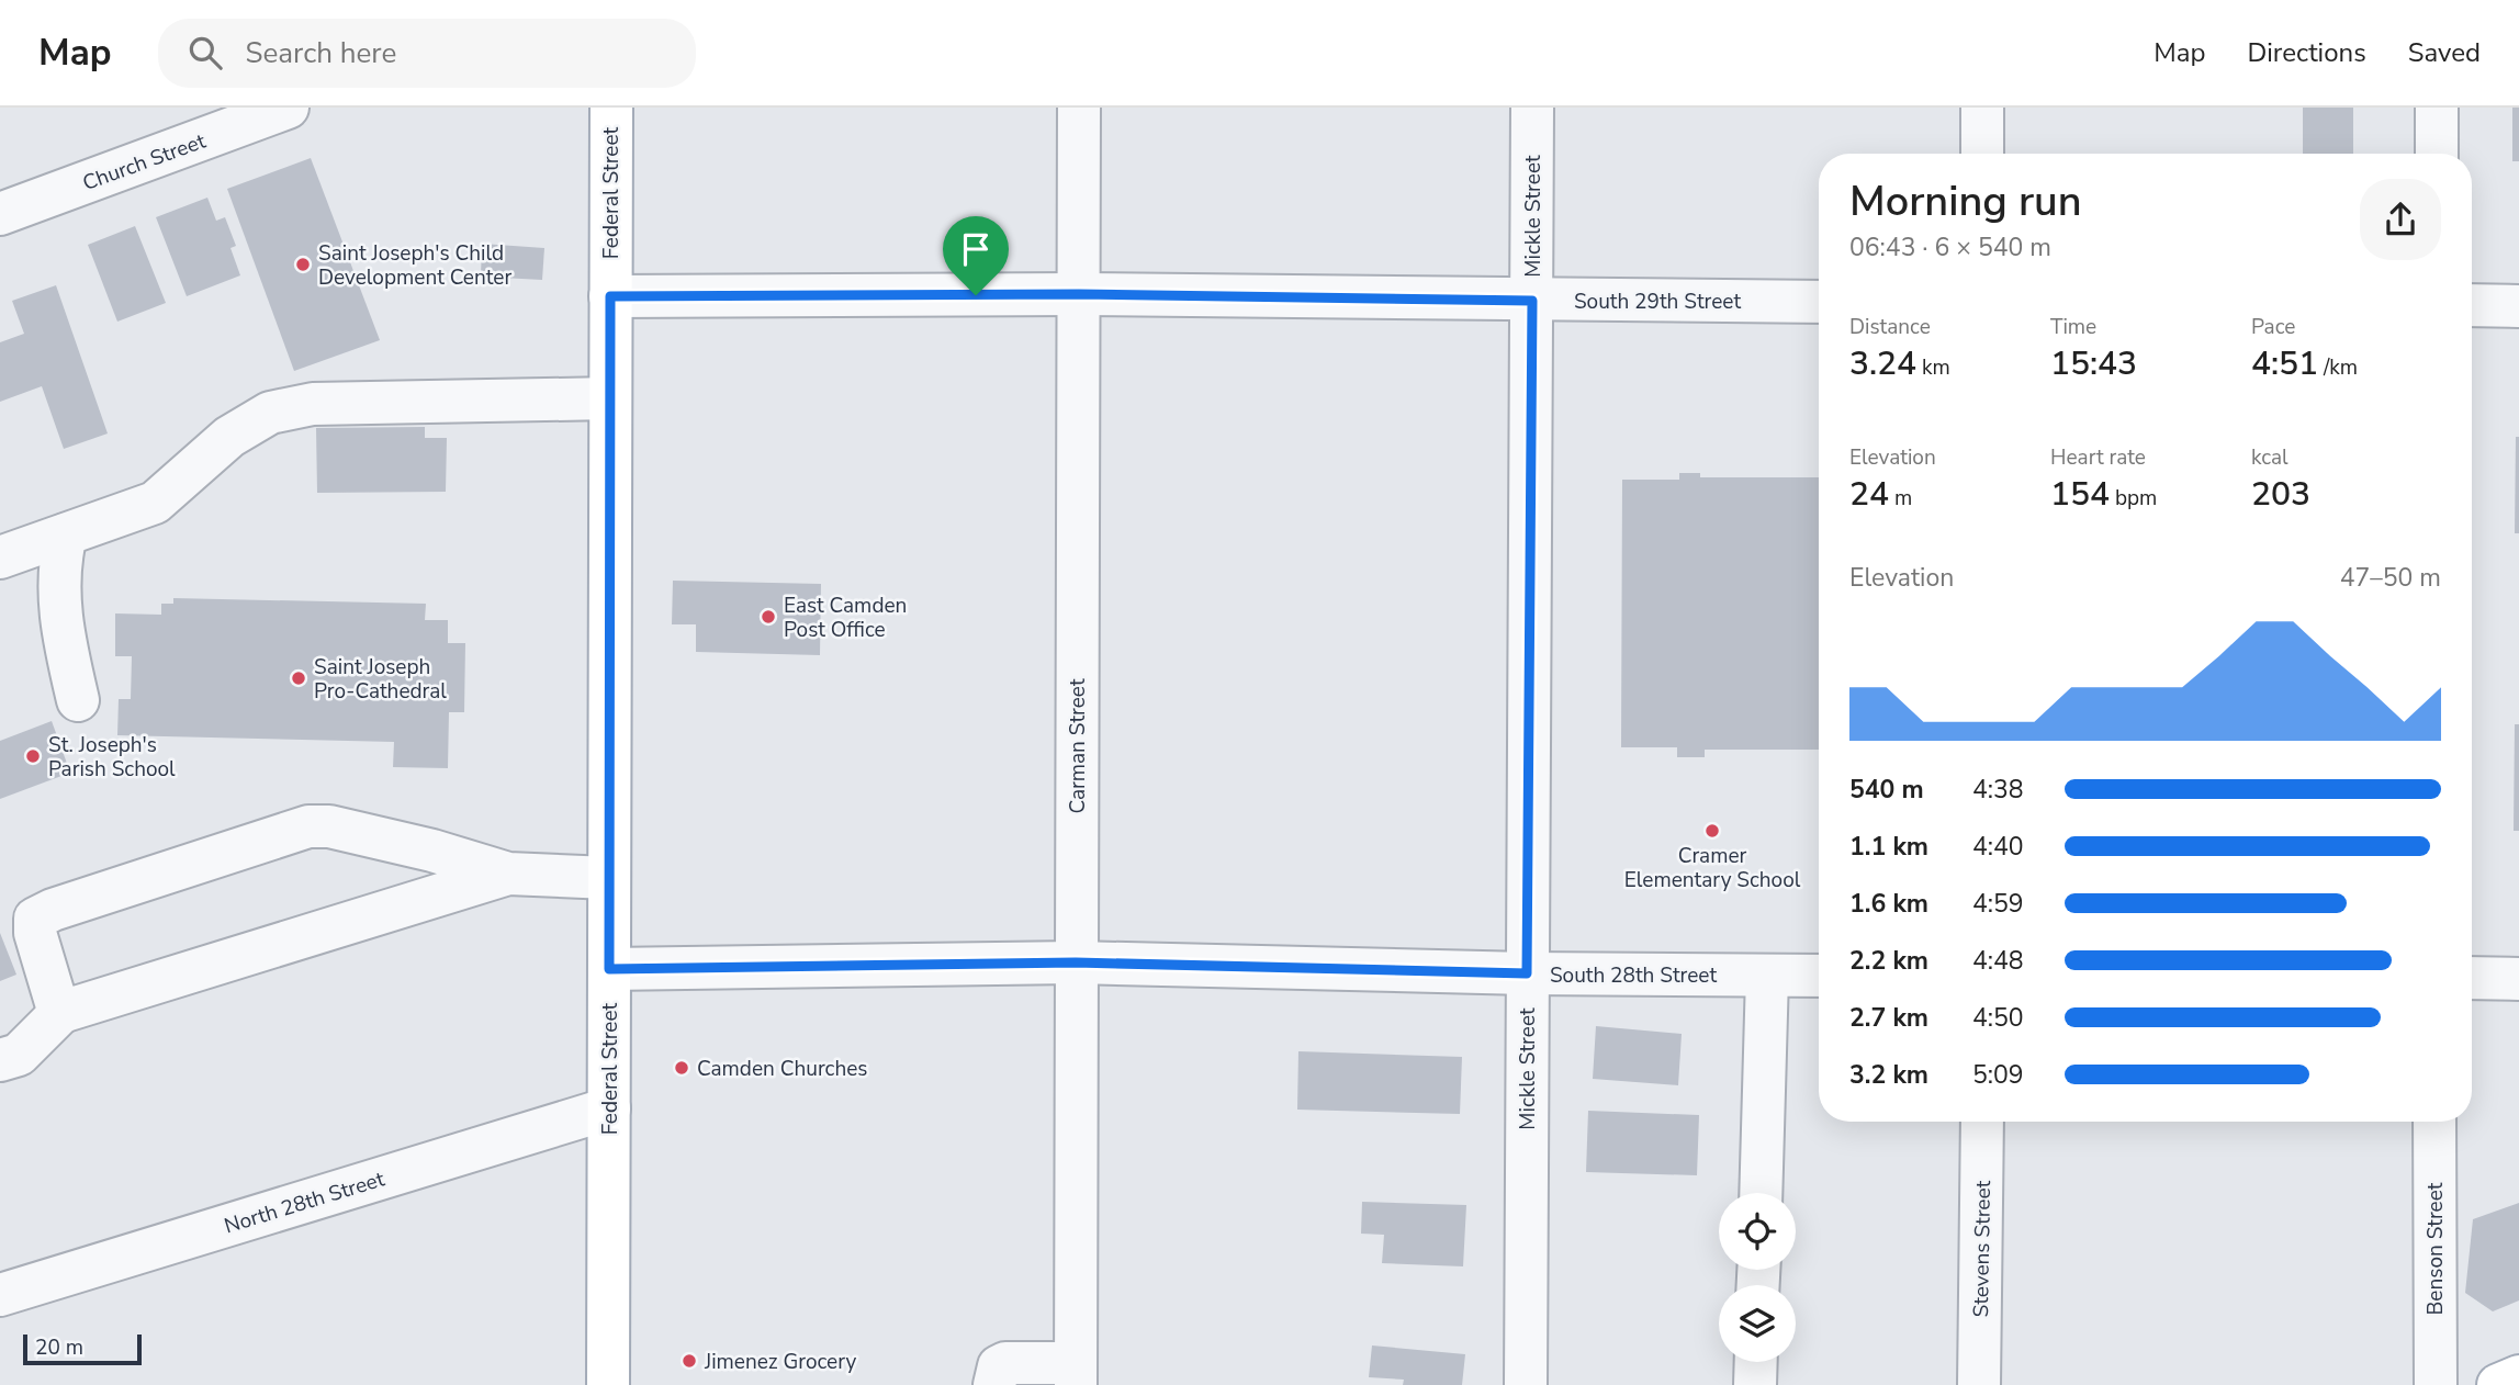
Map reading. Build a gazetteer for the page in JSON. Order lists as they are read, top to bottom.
{
  "streets": {
    "main road": ["Federal Street"],
    "street": [
      "Church Street",
      "Mickle Street",
      "South 29th Street",
      "Carman Street",
      "South 28th Street",
      "North 28th Street",
      "Stevens Street",
      "Benson Street"
    ]
  },
  "crossings": [
    ["Federal Street", "South 29th Street"],
    ["Federal Street", "South 28th Street"],
    ["Federal Street", "North 28th Street"],
    ["Mickle Street", "South 29th Street"],
    ["Mickle Street", "South 28th Street"],
    ["South 29th Street", "Carman Street"],
    ["Carman Street", "South 28th Street"]
  ],
  "places": [
    "Saint Joseph's Child Development Center",
    "East Camden Post Office",
    "Saint Joseph Pro-Cathedral",
    "St. Joseph's Parish School",
    "Cramer Elementary School",
    "Camden Churches",
    "Jimenez Grocery"
  ],
  "scale_bar": "20 m",
  "page": {
    "header": "Map",
    "search": "Search here",
    "nav": ["Map", "Directions", "Saved"],
    "heading": ["Morning run", "06:43 · 6 × 540 m"],
    "stats": [
      ["Distance", "3.24 km"],
      ["Time", "15:43"],
      ["Pace", "4:51 /km"],
      ["Elevation", "24 m"],
      ["Heart rate", "154 bpm"],
      ["kcal", "203"]
    ],
    "chart": ["Elevation", "47–50 m"],
    "list": [
      {
        "name": "540 m",
        "note": "4:38"
      },
      {
        "name": "1.1 km",
        "note": "4:40"
      },
      {
        "name": "1.6 km",
        "note": "4:59"
      },
      {
        "name": "2.2 km",
        "note": "4:48"
      },
      {
        "name": "2.7 km",
        "note": "4:50"
      },
      {
        "name": "3.2 km",
        "note": "5:09"
      }
    ],
    "scale": "20 m"
  }
}
